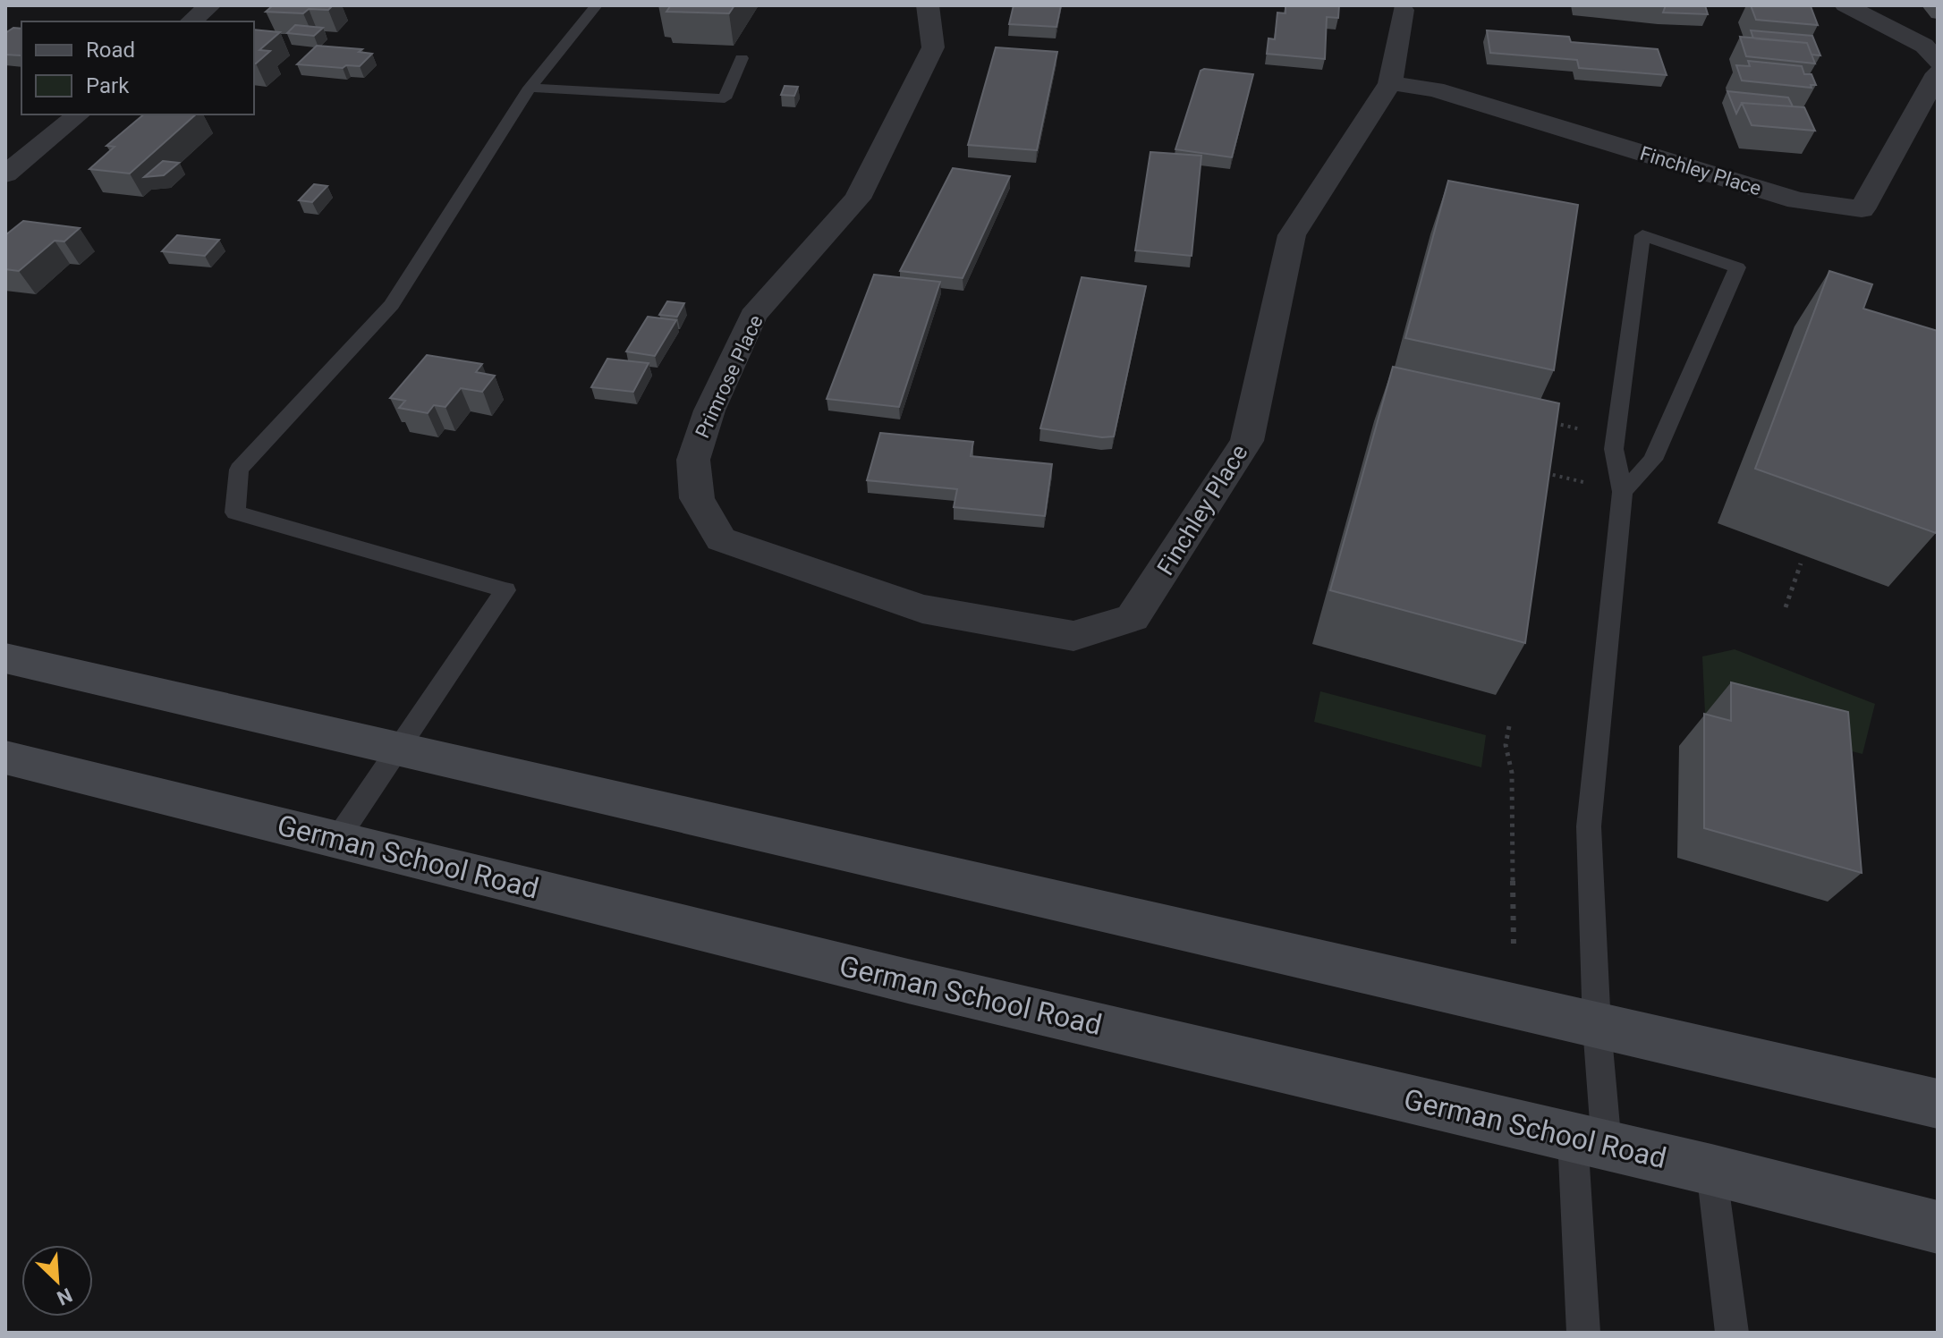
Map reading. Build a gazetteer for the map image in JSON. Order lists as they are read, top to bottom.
{
  "streets": {
    "street": ["Finchley Place", "Primrose Place", "German School Road"]
  },
  "crossings": [
    ["Finchley Place", "Primrose Place"]
  ],
  "legend": ["Road", "Park"],
  "north": "bottom right"
}
